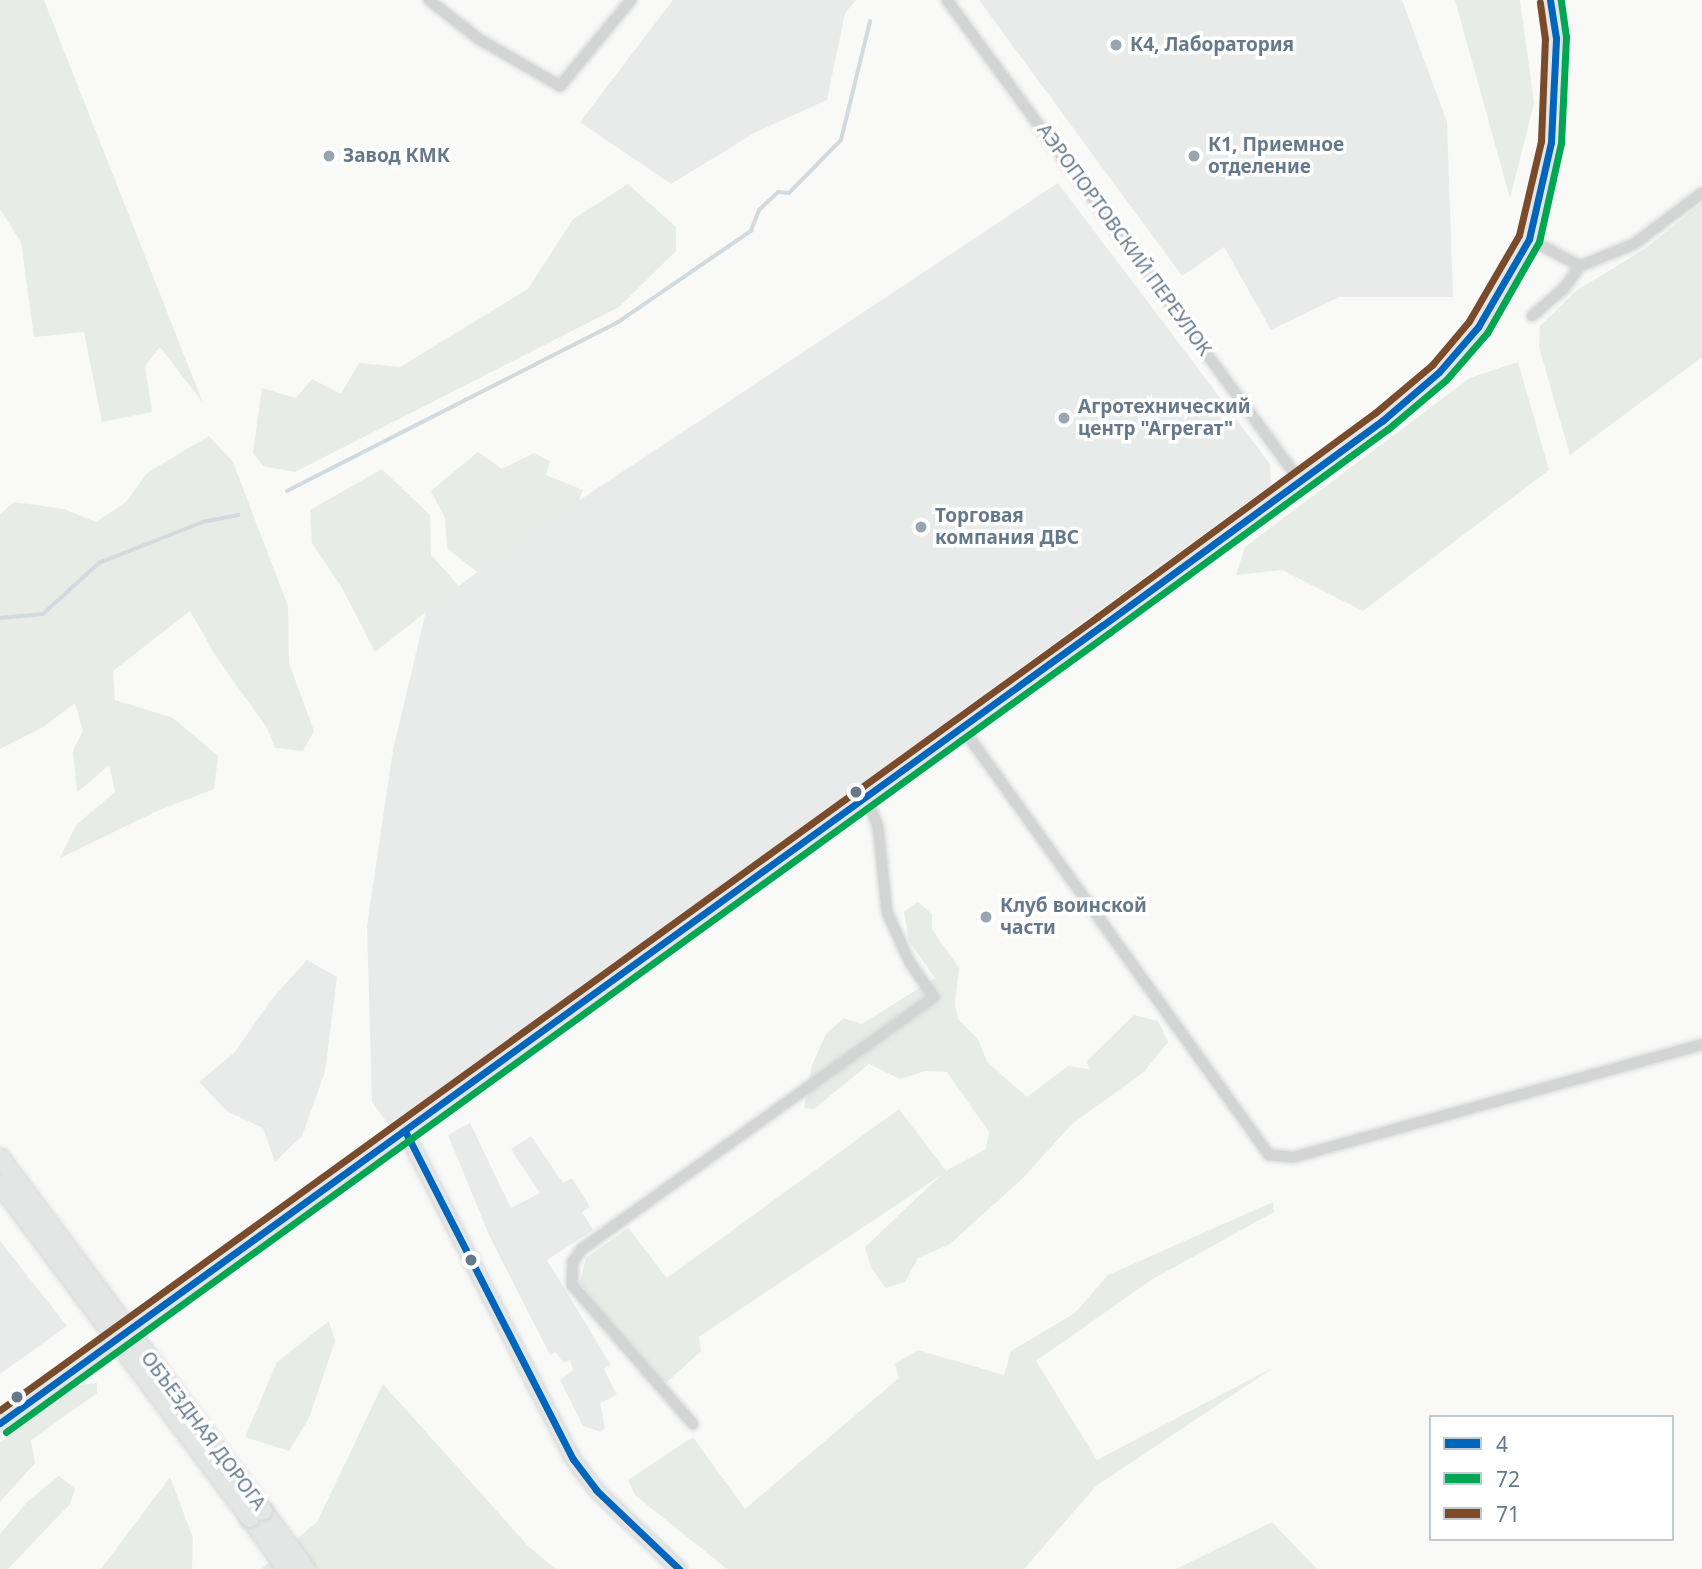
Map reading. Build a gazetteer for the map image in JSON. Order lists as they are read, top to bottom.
{
  "streets": {
    "highway": ["ОБЪЕЗДНАЯ ДОРОГА"],
    "street": ["АЭРОПОРТОВСКИЙ ПЕРЕУЛОК"]
  },
  "places": [
    "К4, Лаборатория",
    "Завод КМК",
    "К1, Приемное отделение",
    "Агротехнический центр \"Агрегат\"",
    "Торговая компания ДВС",
    "Клуб воинской части"
  ],
  "lines": ["transit line 4", "transit line 72", "transit line 71"],
  "legend": ["4", "72", "71"]
}
